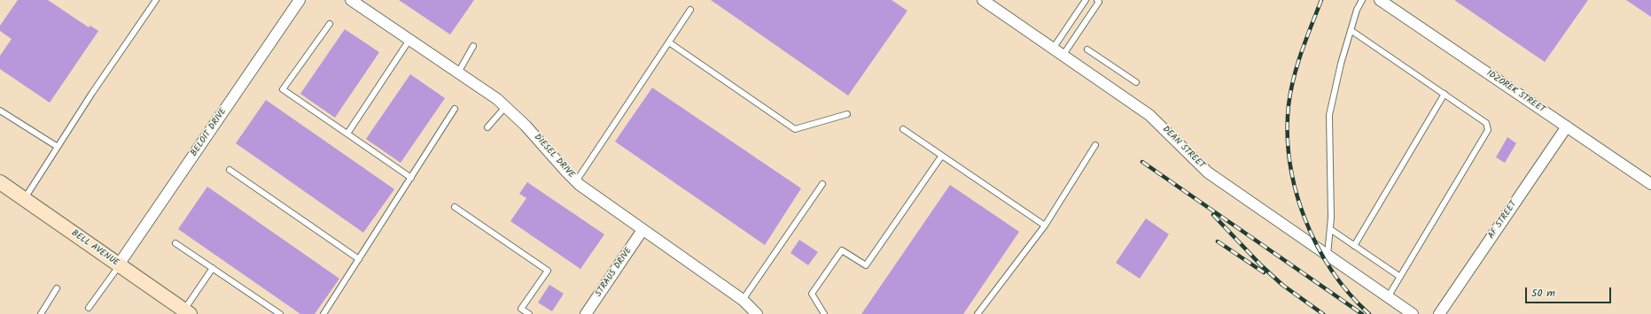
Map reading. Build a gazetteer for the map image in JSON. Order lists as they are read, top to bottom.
{
  "streets": {
    "main road": ["BELL AVENUE"],
    "street": [
      "IDZOREK STREET",
      "BELOIT DRIVE",
      "DEAN STREET",
      "DIESEL DRIVE",
      "AF STREET",
      "STRAUS DRIVE"
    ]
  },
  "crossings": [
    ["IDZOREK STREET", "AF STREET"],
    ["BELOIT DRIVE", "BELL AVENUE"],
    ["DIESEL DRIVE", "STRAUS DRIVE"]
  ],
  "scale_bar": "50 m"
}
